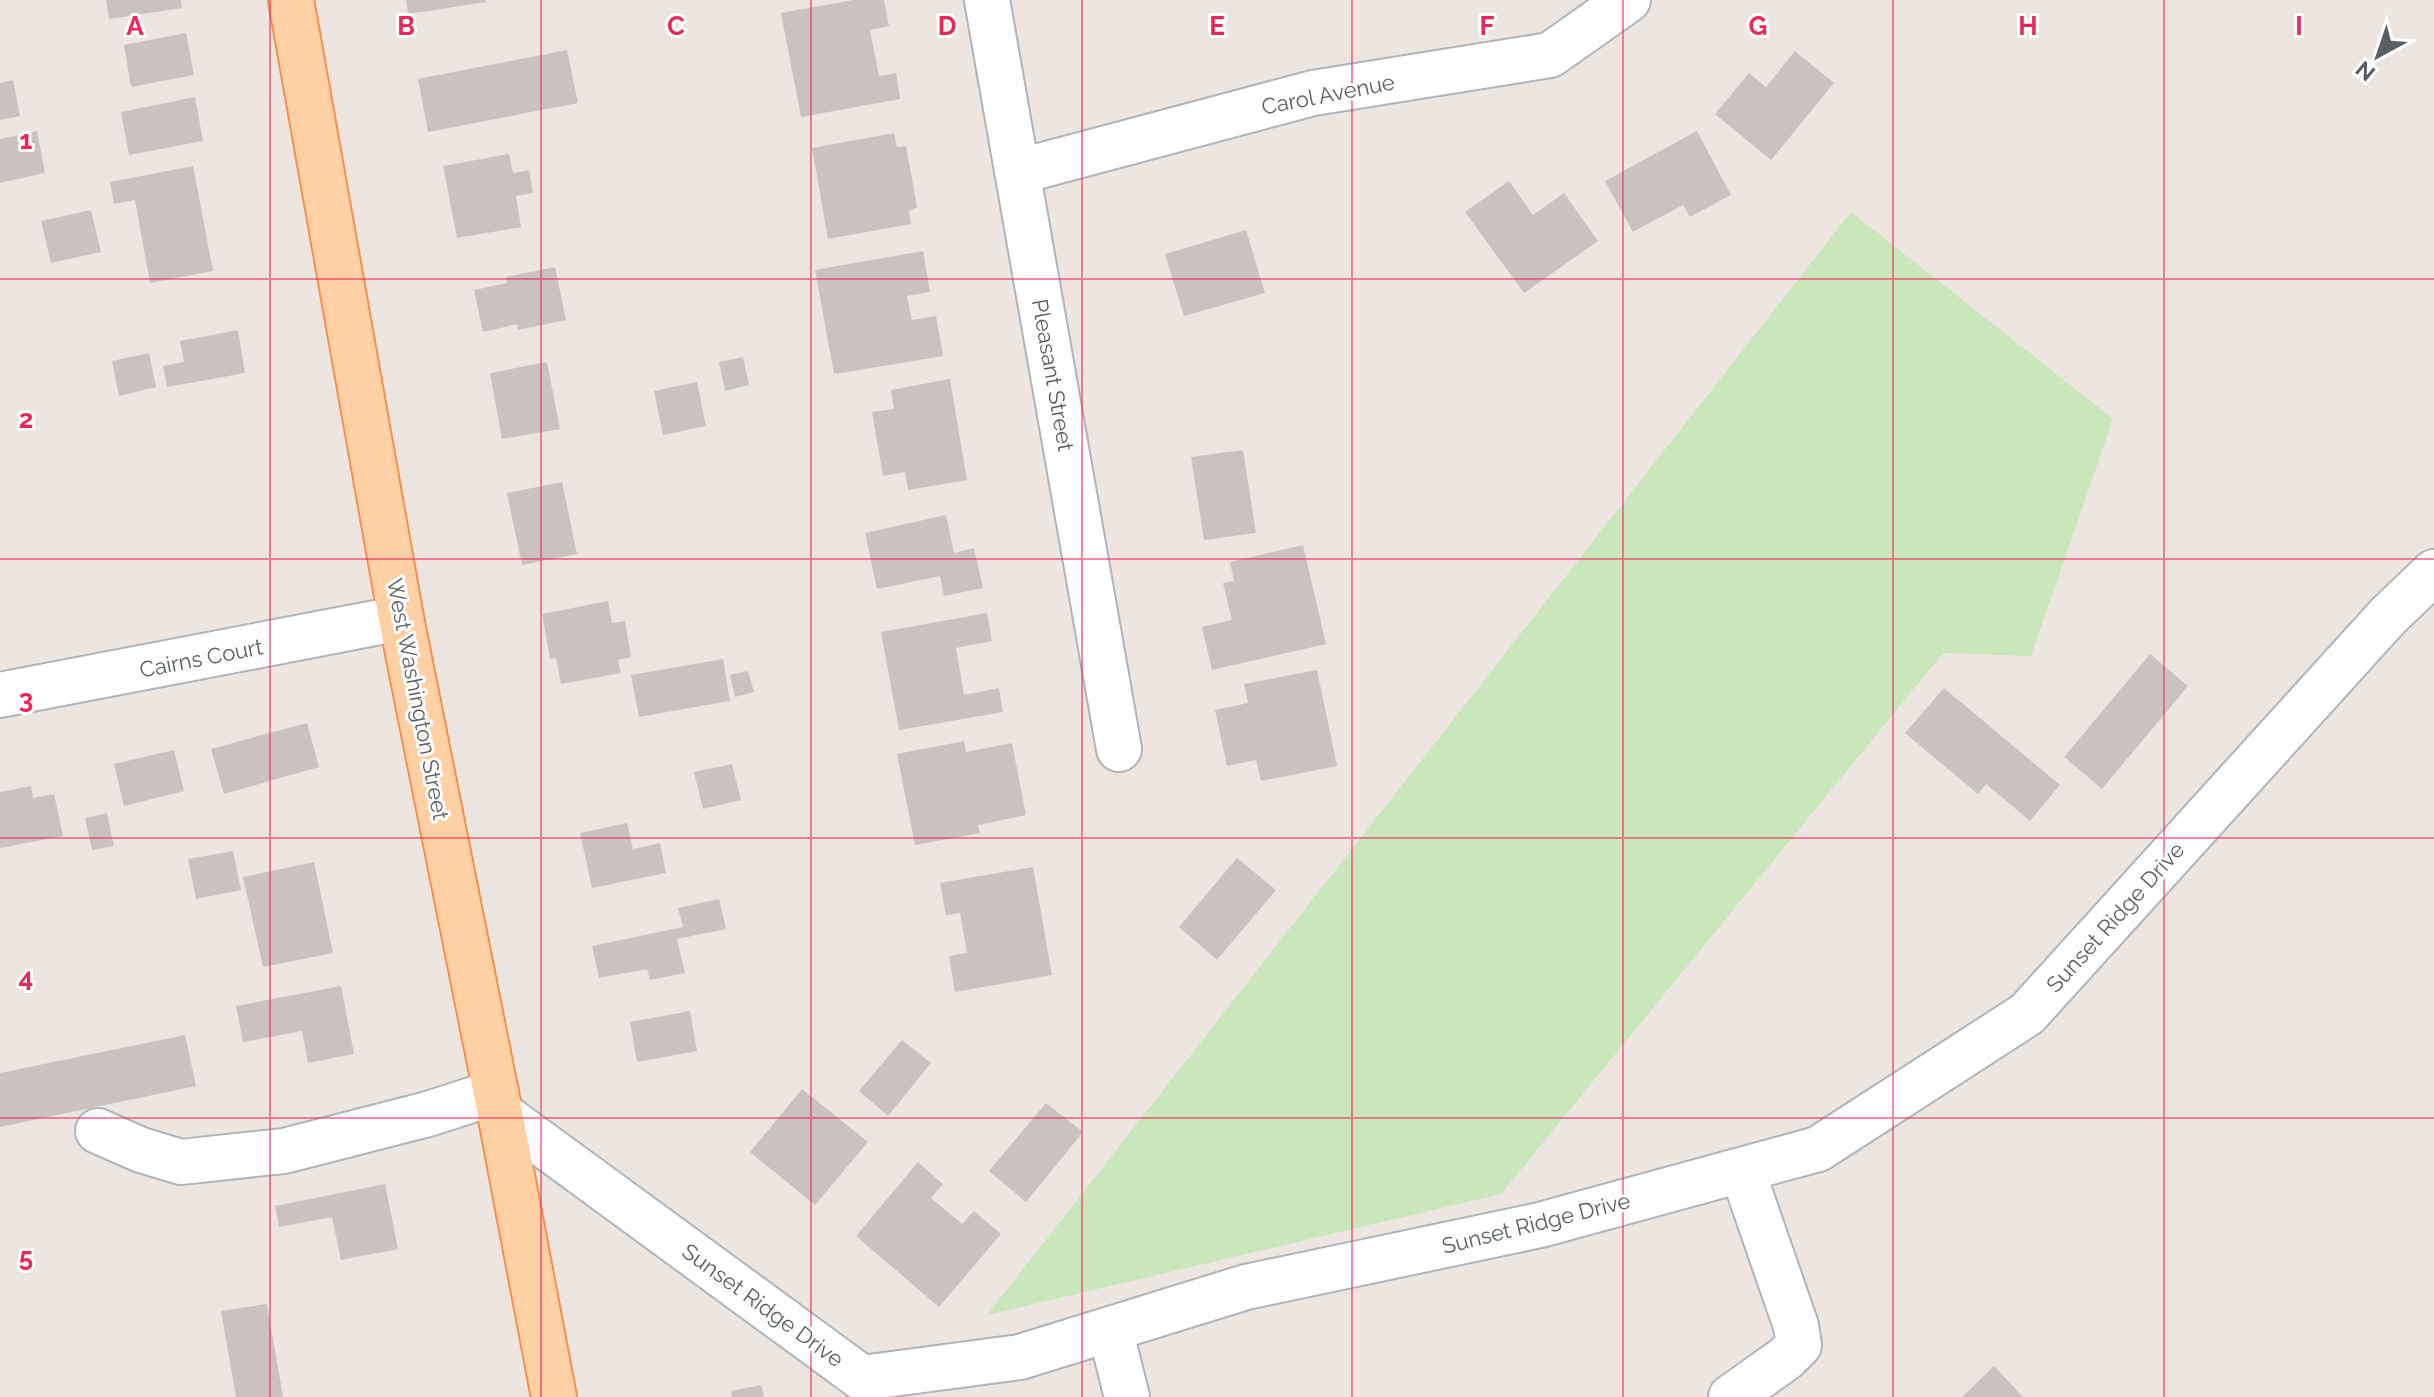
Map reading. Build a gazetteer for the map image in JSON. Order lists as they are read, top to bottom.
{
  "streets": {
    "main road": ["West Washington Street"],
    "street": [
      "Carol Avenue",
      "Pleasant Street",
      "Cairns Court",
      "Sunset Ridge Drive"
    ]
  },
  "crossings": [
    ["Carol Avenue", "Pleasant Street"],
    ["Cairns Court", "West Washington Street"],
    ["West Washington Street", "Sunset Ridge Drive"]
  ],
  "north": "bottom left",
  "grid": {
    "columns": [
      "A",
      "B",
      "C",
      "D",
      "E",
      "F",
      "G",
      "H",
      "I"
    ],
    "rows": [
      "1",
      "2",
      "3",
      "4",
      "5"
    ]
  }
}
